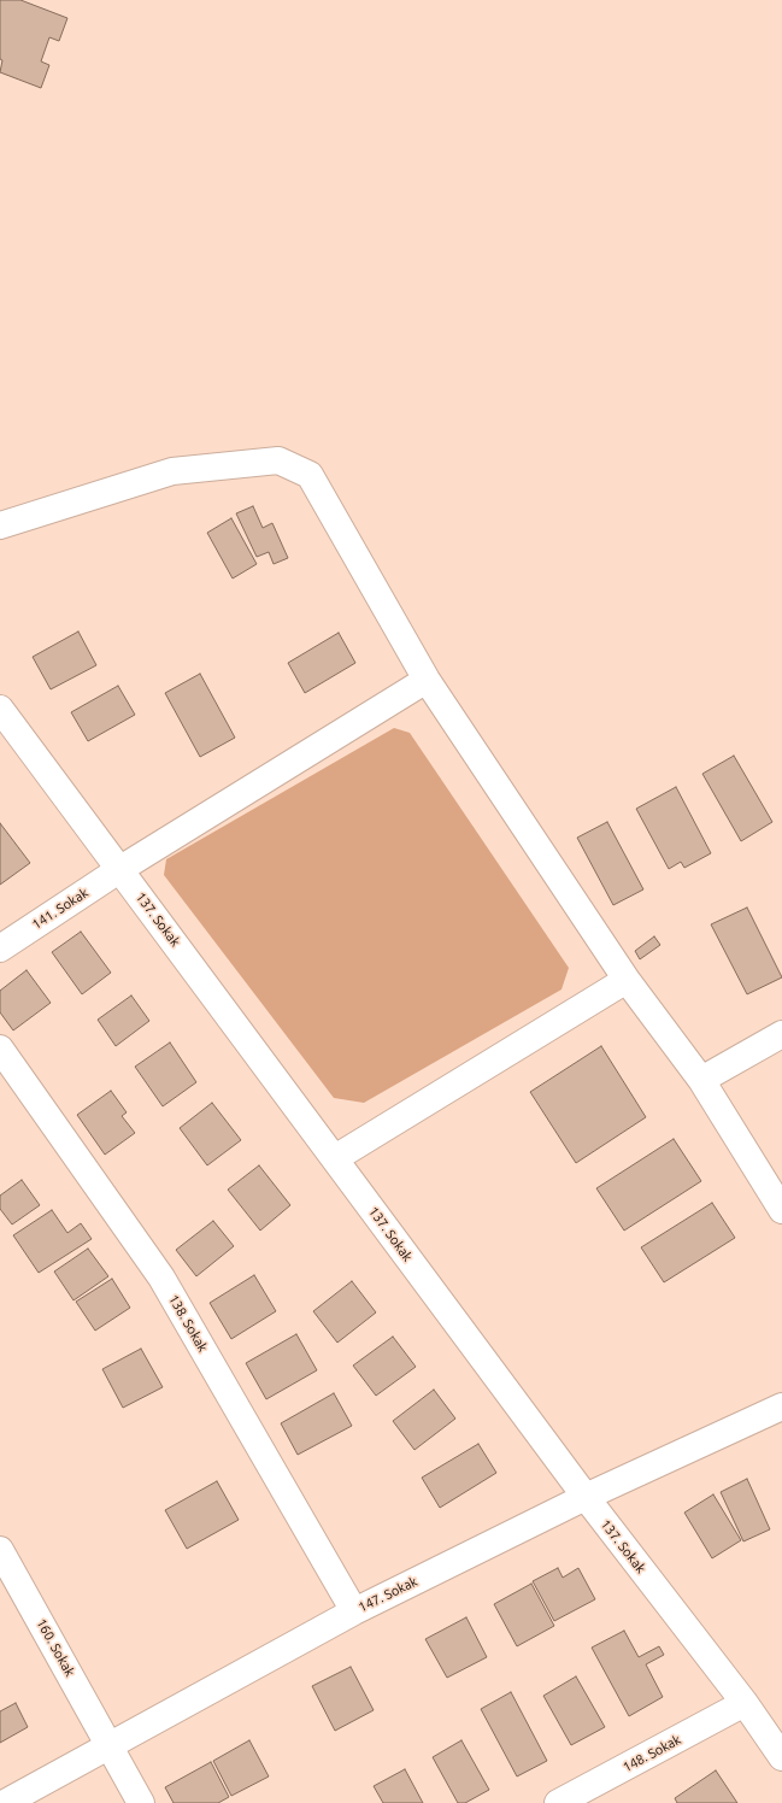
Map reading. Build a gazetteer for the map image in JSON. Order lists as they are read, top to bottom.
{
  "streets": {
    "street": [
      "141. Sokak",
      "137. Sokak",
      "138. Sokak",
      "147. Sokak",
      "160. Sokak",
      "148. Sokak"
    ]
  },
  "crossings": [
    ["141. Sokak", "137. Sokak"],
    ["137. Sokak", "147. Sokak"],
    ["137. Sokak", "148. Sokak"],
    ["138. Sokak", "147. Sokak"],
    ["147. Sokak", "160. Sokak"]
  ]
}
